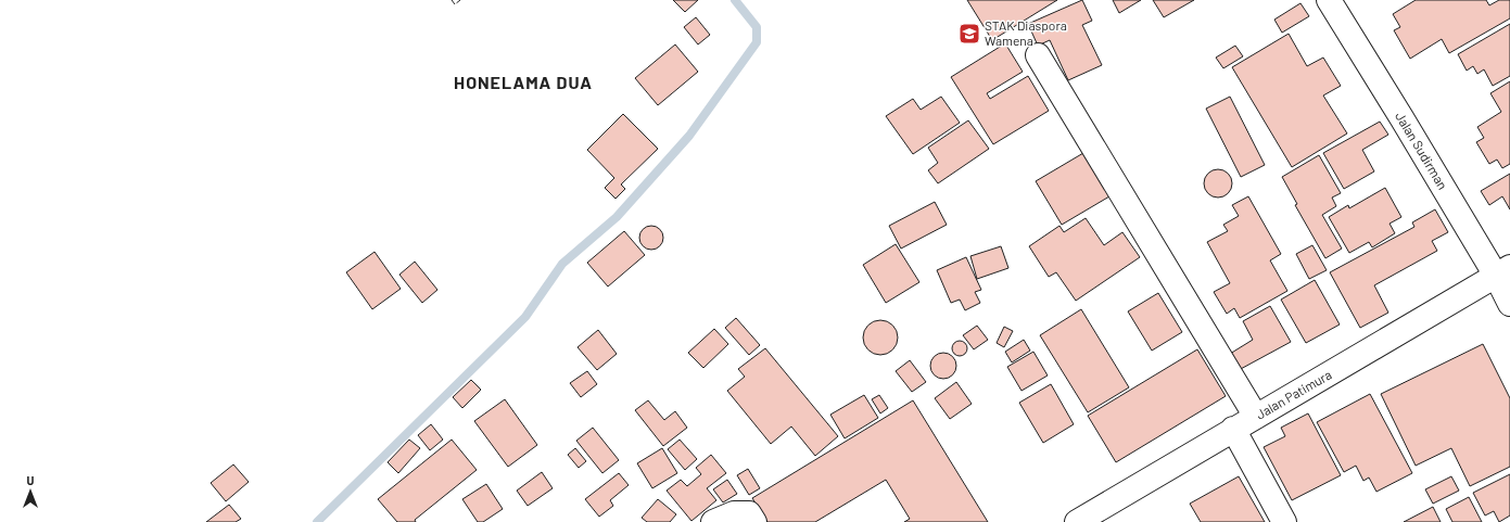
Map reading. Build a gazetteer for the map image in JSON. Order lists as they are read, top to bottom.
{
  "streets": {
    "street": ["Jalan Sudirman", "Jalan Patimura"]
  },
  "crossings": [
    ["Jalan Sudirman", "Jalan Patimura"]
  ],
  "districts": ["HONELAMA DUA"],
  "places": {
    "school or university": ["STAK Diaspora Wamena"]
  },
  "north": "top"
}
